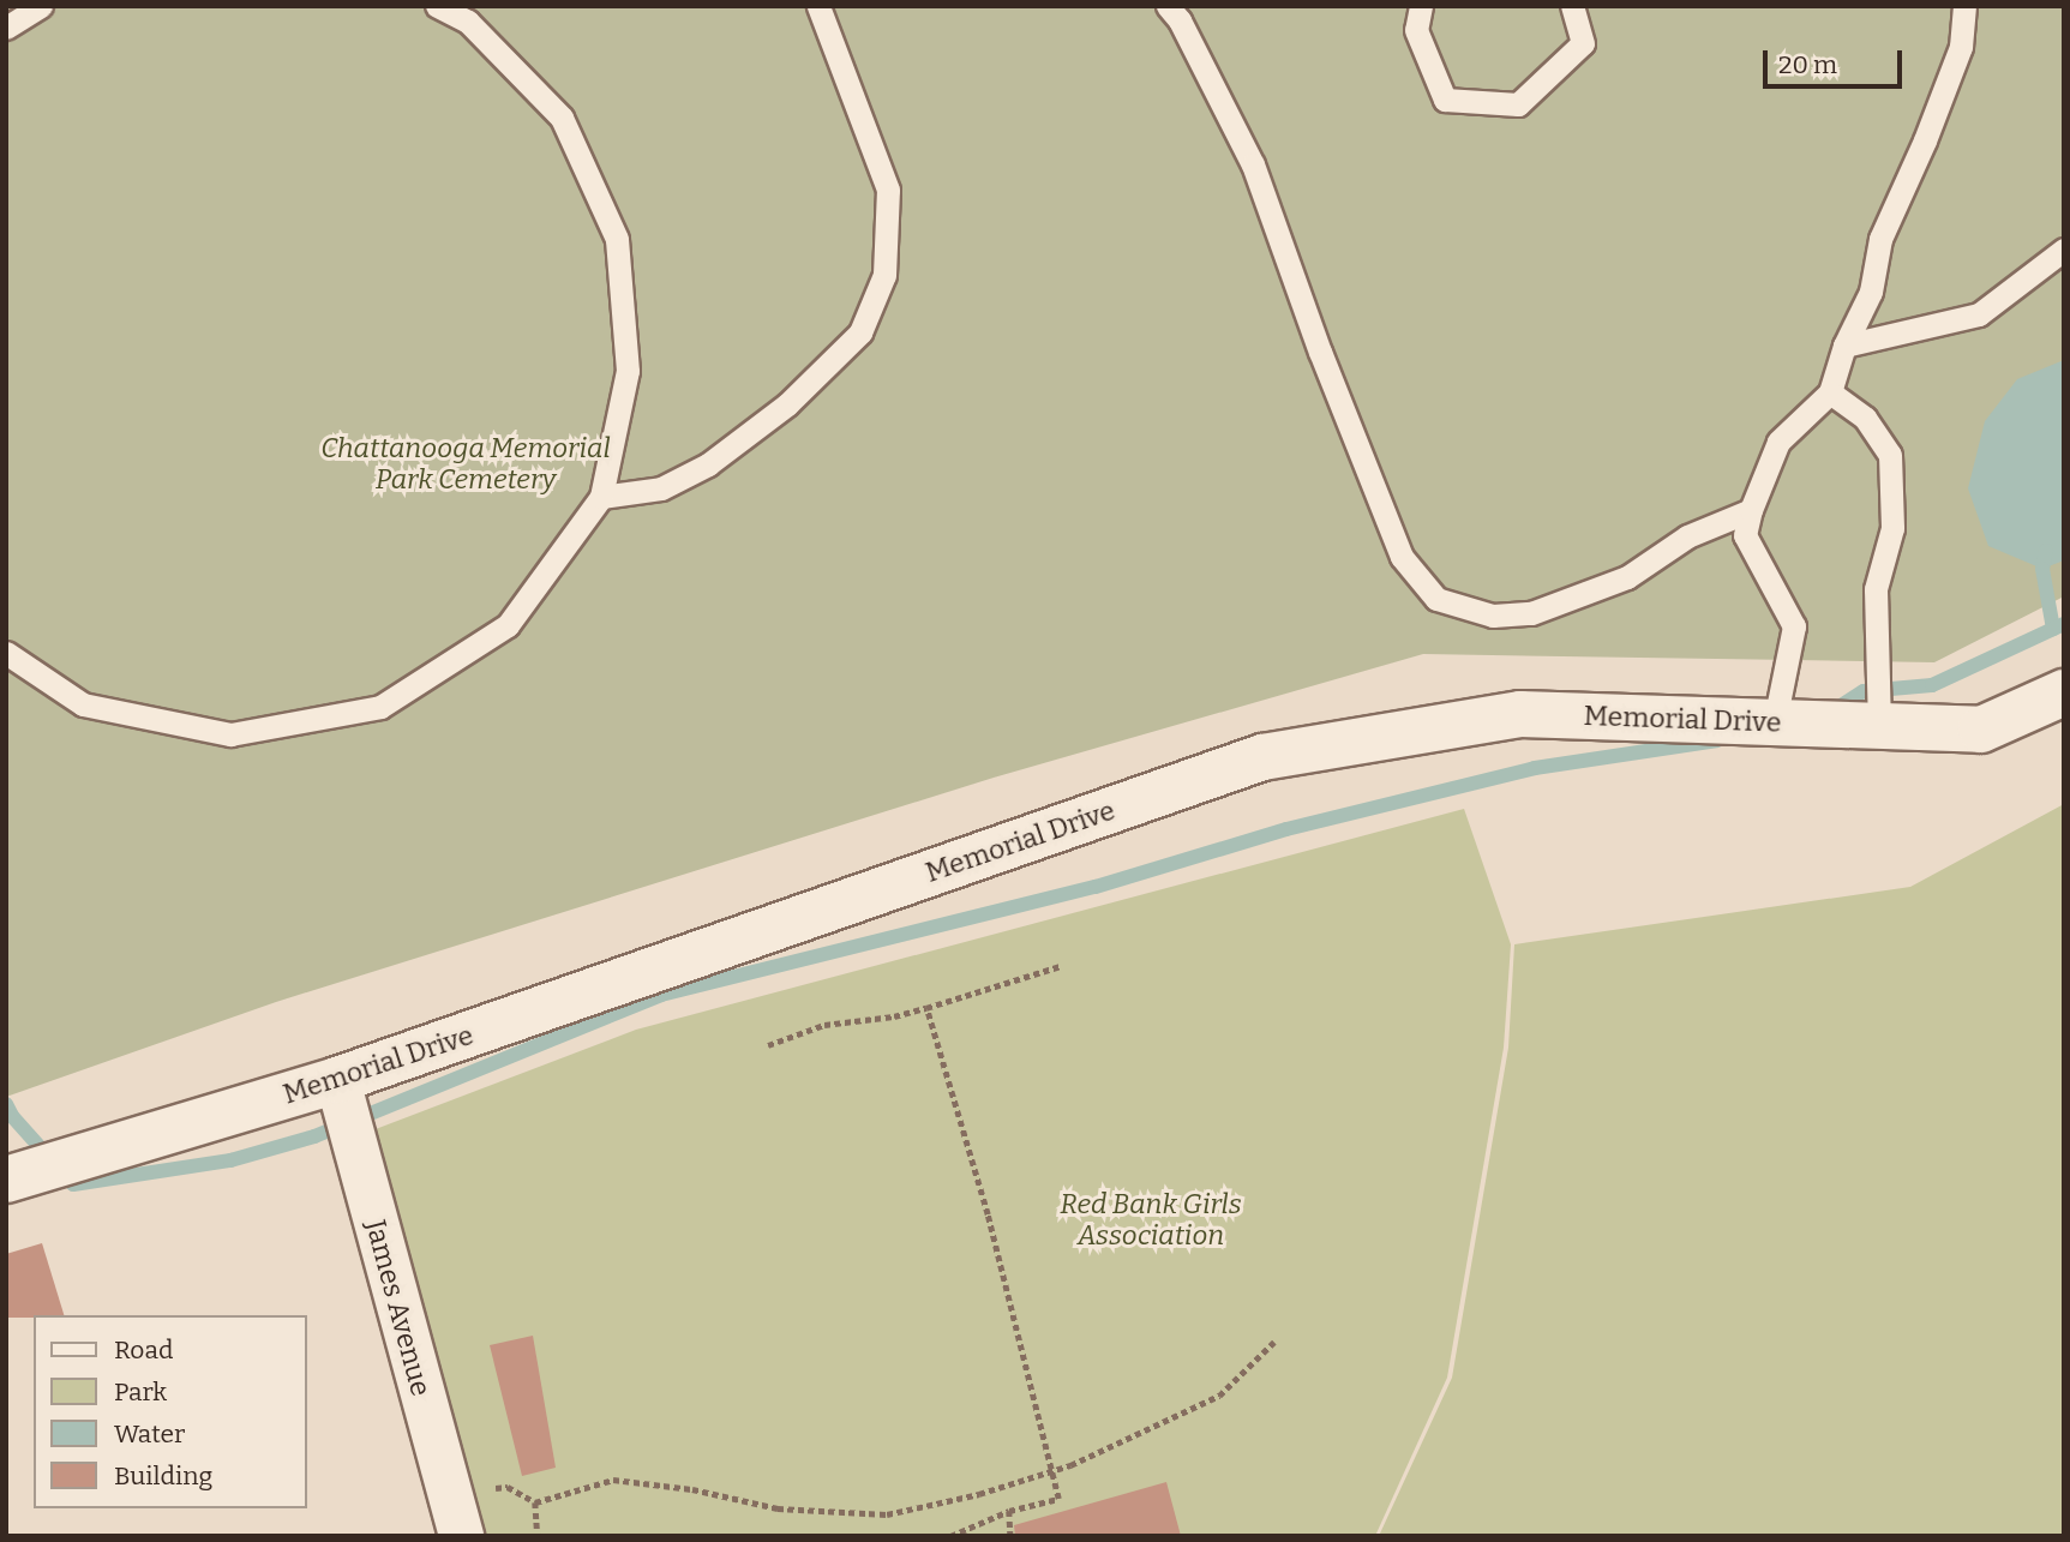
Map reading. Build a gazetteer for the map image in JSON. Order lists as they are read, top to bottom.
{
  "streets": {
    "street": ["Memorial Drive", "James Avenue"]
  },
  "crossings": [
    ["Memorial Drive", "James Avenue"]
  ],
  "parks": ["Chattanooga Memorial Park Cemetery", "Red Bank Girls Association"],
  "legend": [
    "Road",
    "Park",
    "Water",
    "Building"
  ],
  "scale_bar": "20 m"
}
